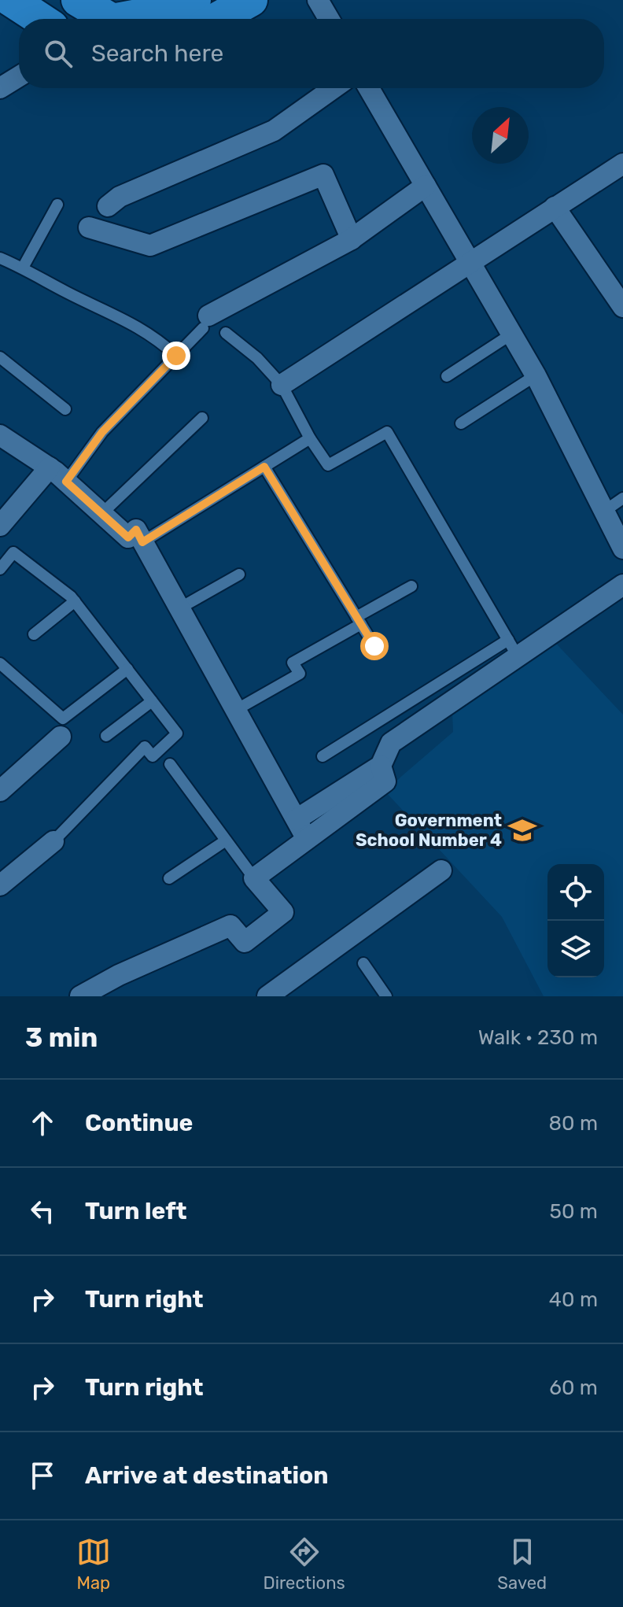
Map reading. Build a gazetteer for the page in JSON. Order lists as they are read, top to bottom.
{
  "places": {
    "school or university": ["Government School Number 4"]
  },
  "north": "top right",
  "page": {
    "search": "Search here",
    "heading": ["3 min", "Walk · 230 m"],
    "list": [
      ["Continue", "80 m"],
      ["Turn left", "50 m"],
      ["Turn right", "40 m"],
      ["Turn right", "60 m"],
      "Arrive at destination"
    ],
    "nav": ["Map", "Directions", "Saved"]
  }
}
